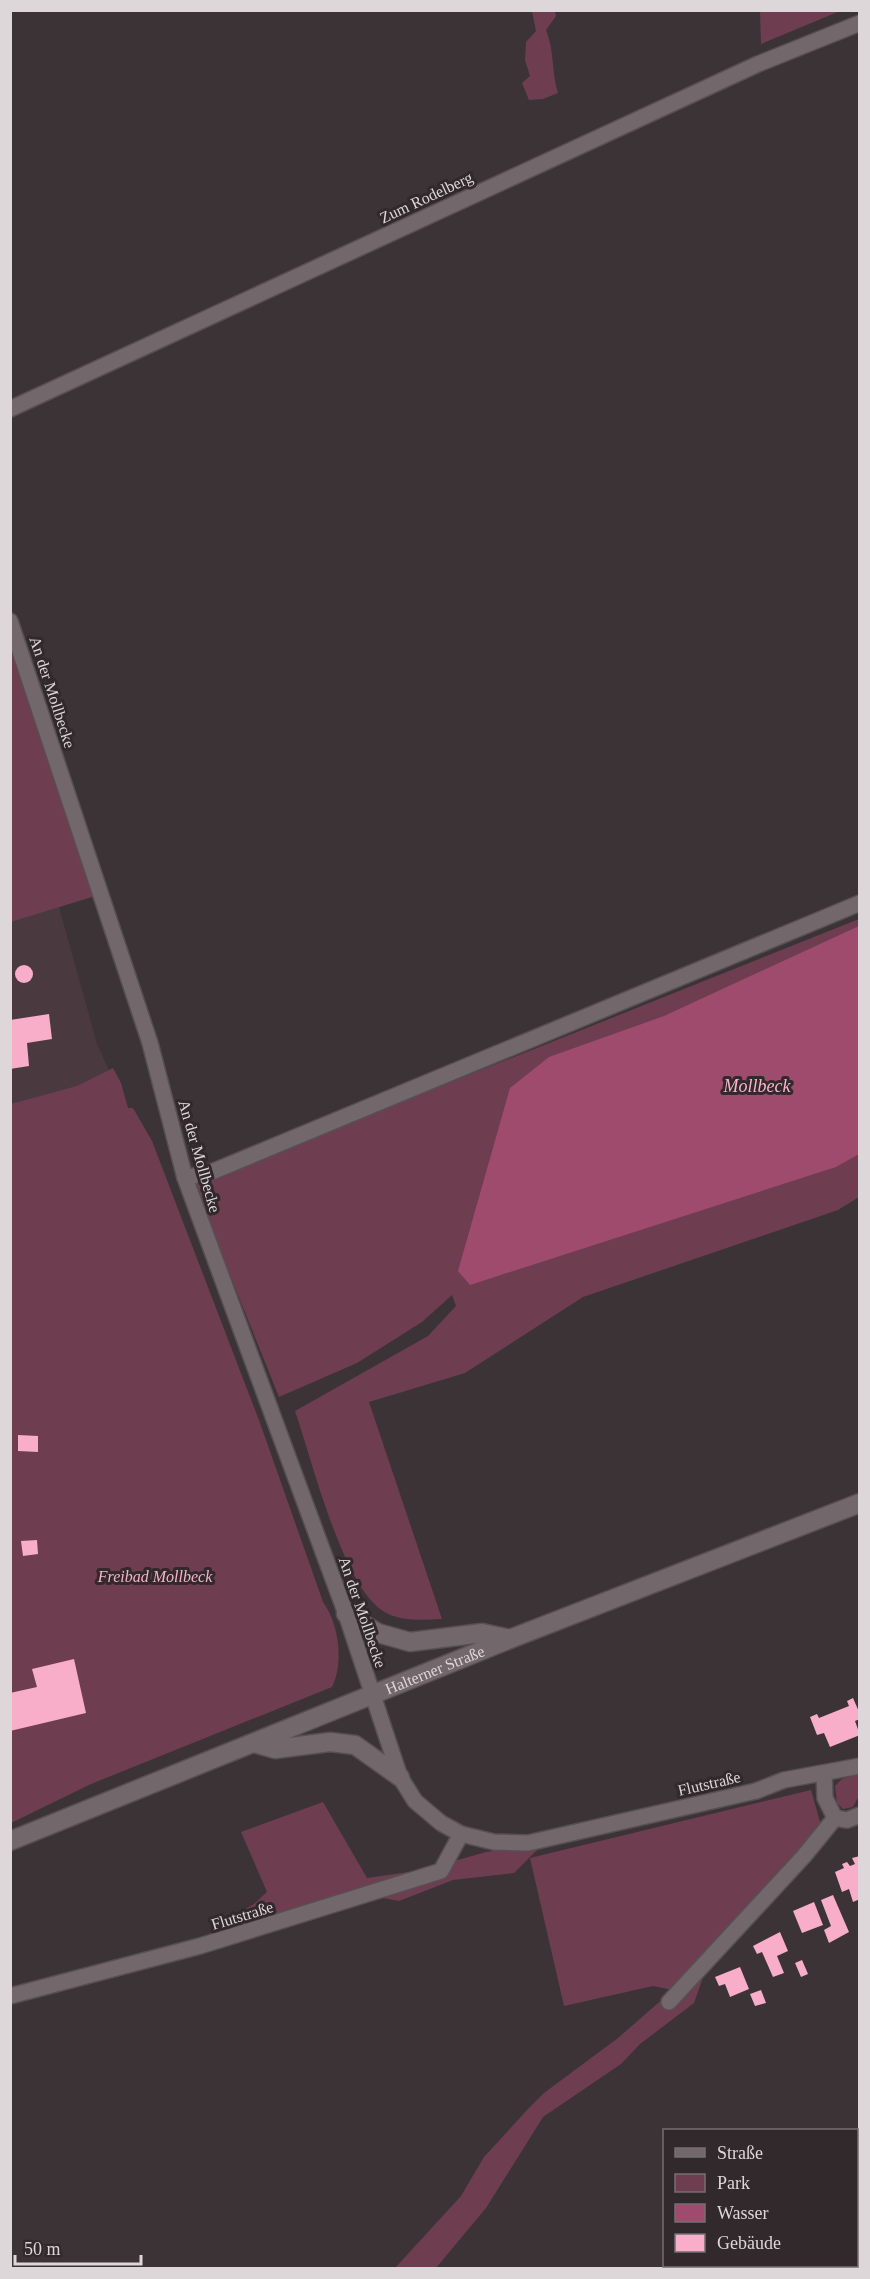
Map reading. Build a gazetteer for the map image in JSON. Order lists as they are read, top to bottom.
{
  "streets": {
    "main road": ["Halterner Straße"],
    "street": ["Zum Rodelberg", "An der Mollbecke", "Flutstraße"]
  },
  "crossings": [
    ["An der Mollbecke", "Halterner Straße"],
    ["An der Mollbecke", "Flutstraße"],
    ["Halterner Straße", "Flutstraße"]
  ],
  "water": ["Mollbeck"],
  "parks": ["Freibad Mollbeck"],
  "legend": [
    "Straße",
    "Park",
    "Wasser",
    "Gebäude"
  ],
  "scale_bar": "50 m"
}
